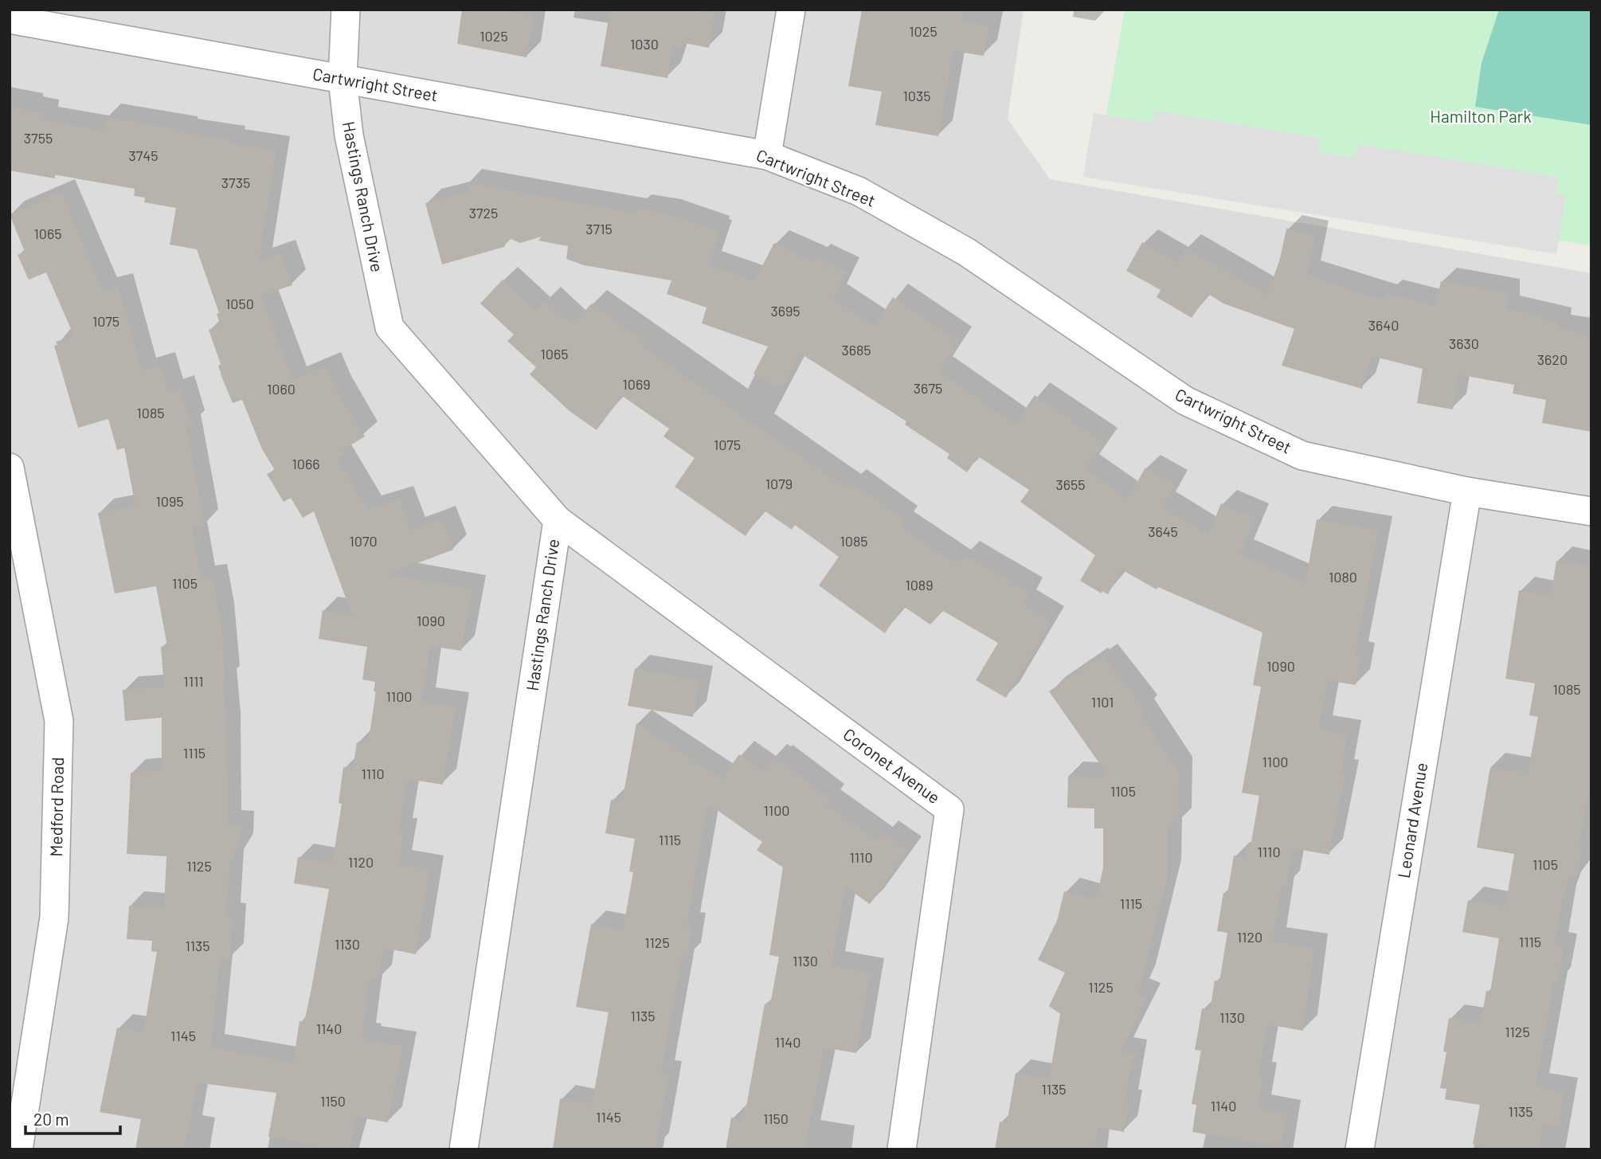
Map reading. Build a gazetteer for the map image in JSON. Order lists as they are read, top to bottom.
{
  "streets": {
    "street": [
      "Cartwright Street",
      "Hastings Ranch Drive",
      "Coronet Avenue",
      "Medford Road",
      "Leonard Avenue"
    ]
  },
  "crossings": [
    ["Cartwright Street", "Hastings Ranch Drive"],
    ["Cartwright Street", "Leonard Avenue"],
    ["Hastings Ranch Drive", "Coronet Avenue"]
  ],
  "parks": ["Hamilton Park"],
  "house_numbers": [
    "1025",
    "1025",
    "1030",
    "1035",
    "3755",
    "3745",
    "3735",
    "3725",
    "3715",
    "1065",
    "1050",
    "3695",
    "1075",
    "3640",
    "3630",
    "3685",
    "1065",
    "3620",
    "1069",
    "3675",
    "1060",
    "1085",
    "1075",
    "1066",
    "1079",
    "3655",
    "1095",
    "3645",
    "1070",
    "1085",
    "1080",
    "1105",
    "1089",
    "1090",
    "1090",
    "1111",
    "1085",
    "1100",
    "1101",
    "1115",
    "1100",
    "1110",
    "1105",
    "1100",
    "1115",
    "1110",
    "1110",
    "1120",
    "1105",
    "1125",
    "1115",
    "1120",
    "1115",
    "1125",
    "1130",
    "1135",
    "1130",
    "1125",
    "1135",
    "1130",
    "1140",
    "1125",
    "1145",
    "1140",
    "1135",
    "1150",
    "1140",
    "1135",
    "1145",
    "1150"
  ],
  "scale_bar": "20 m"
}
